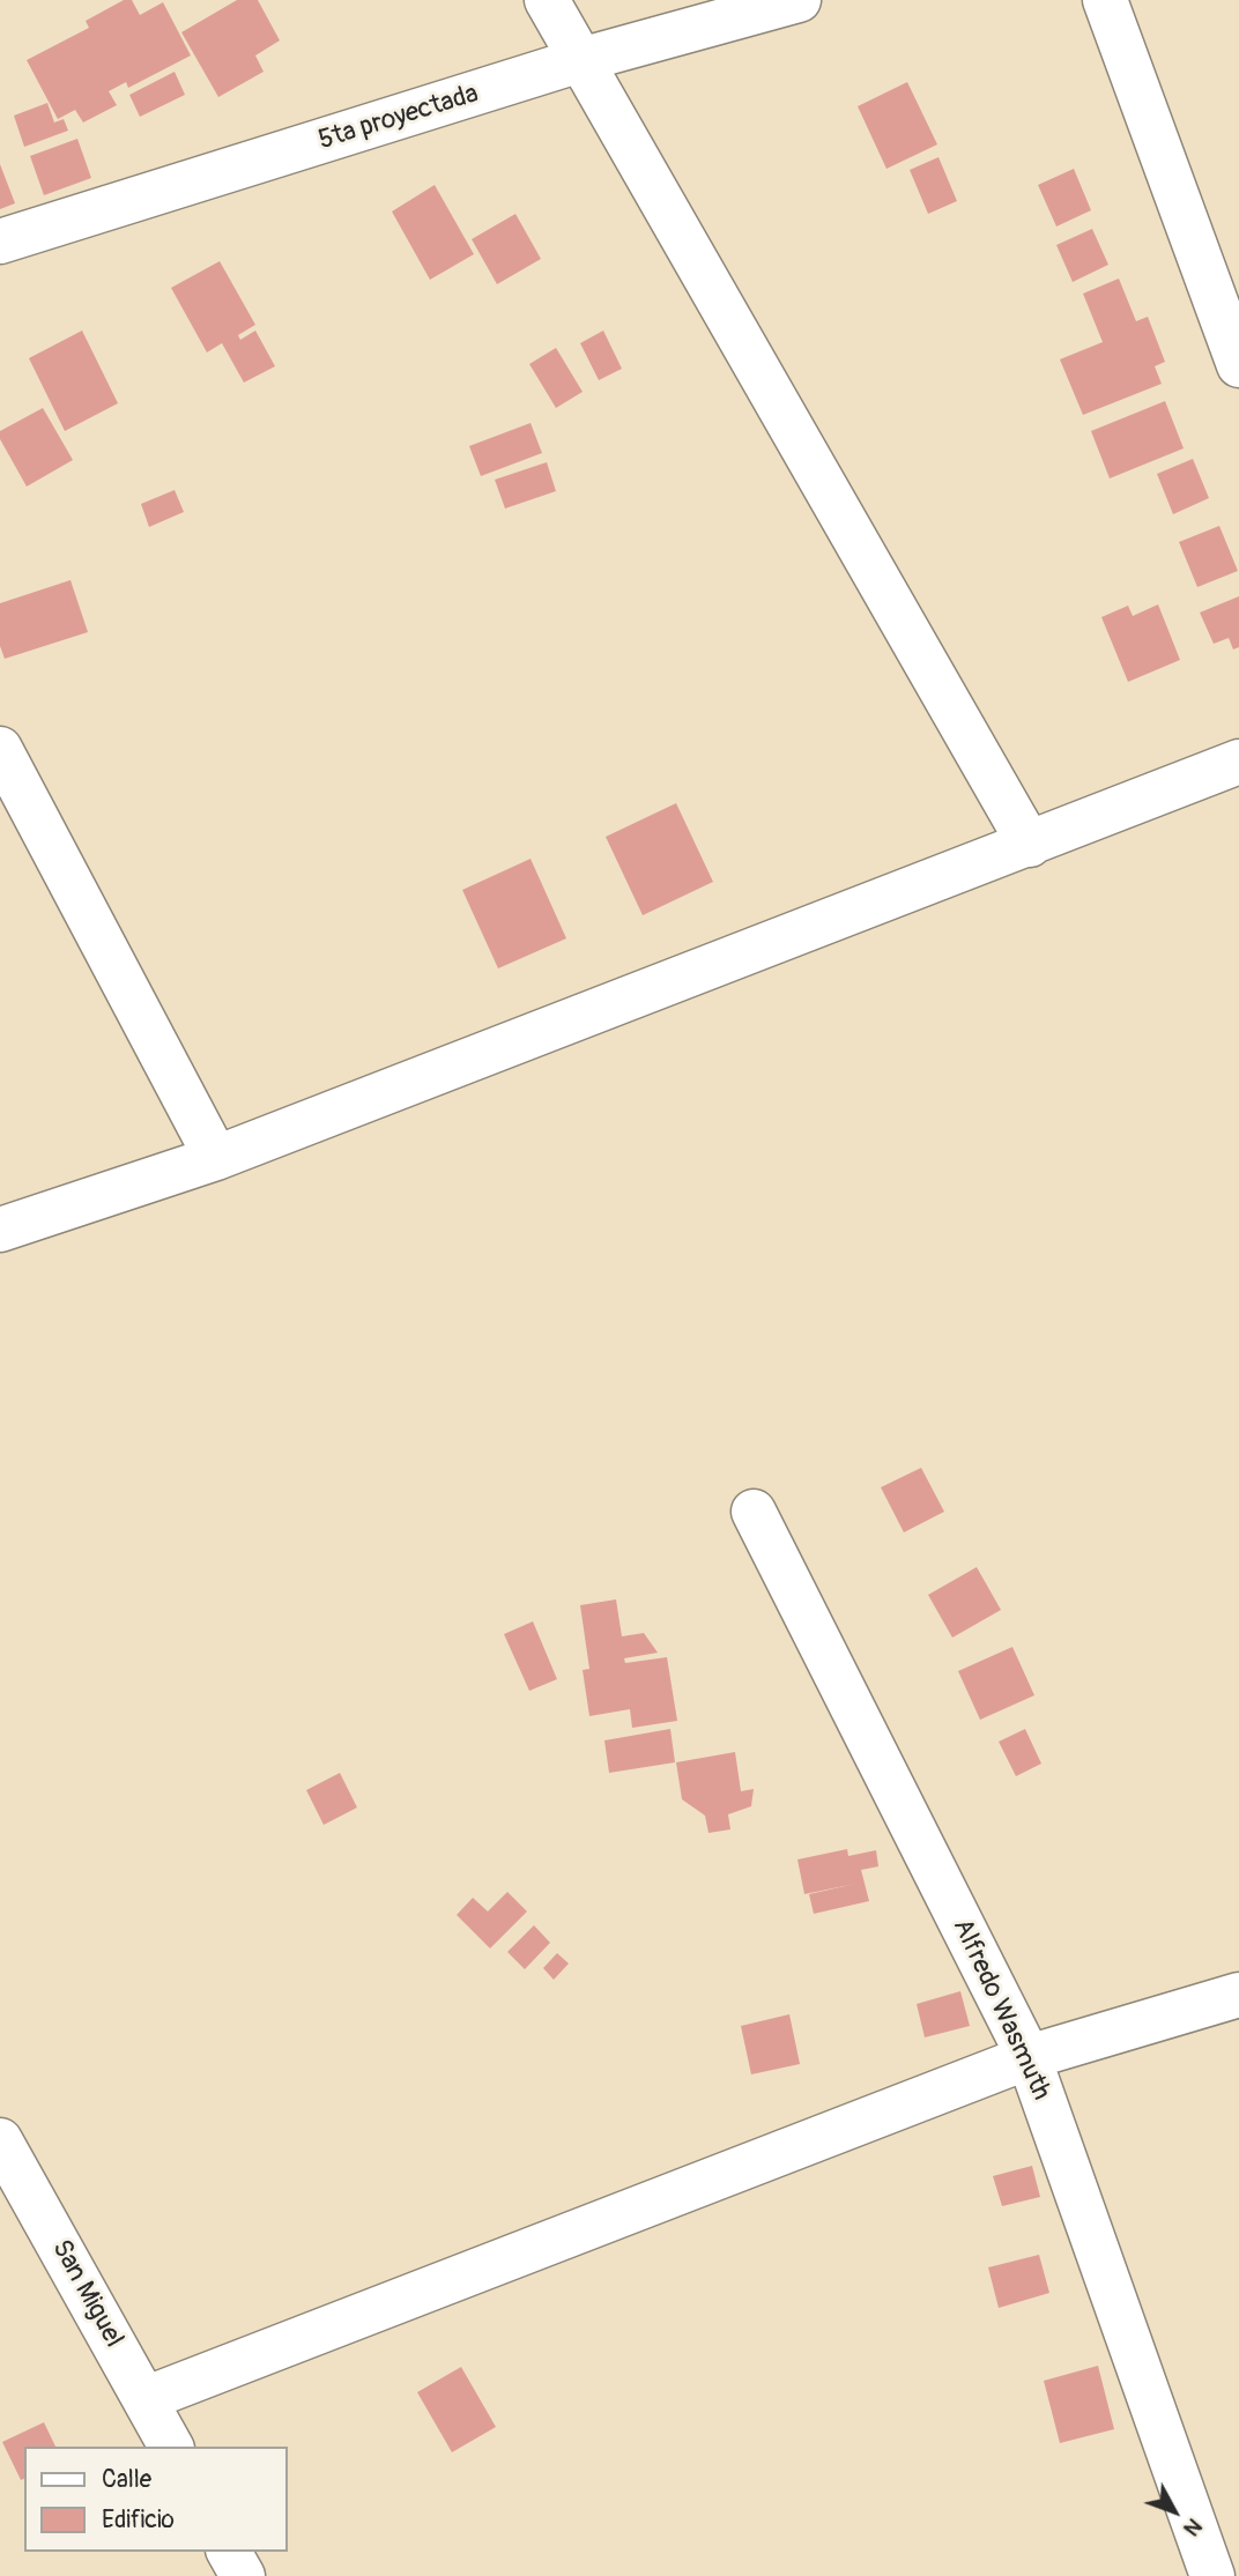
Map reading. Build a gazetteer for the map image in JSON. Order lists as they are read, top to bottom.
{
  "streets": {
    "street": ["5ta proyectada", "Alfredo Wasmuth", "San Miguel"]
  },
  "legend": ["Calle", "Edificio"],
  "north": "bottom right"
}
